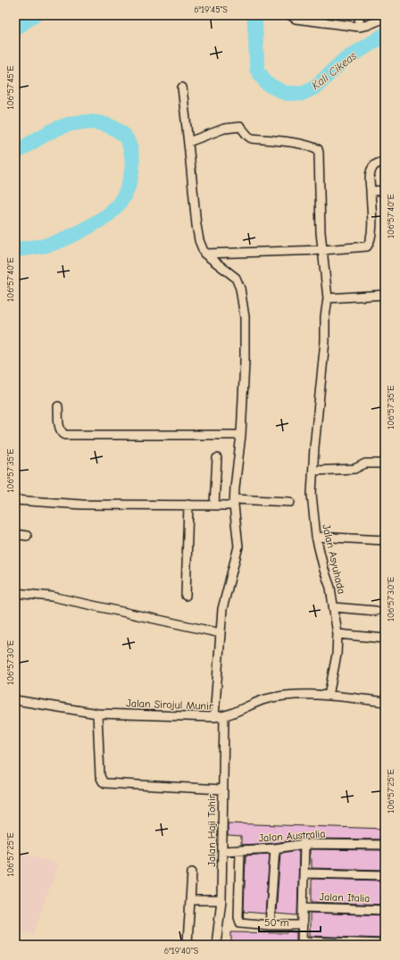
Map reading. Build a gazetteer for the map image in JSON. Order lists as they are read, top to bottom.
{
  "streets": {
    "street": [
      "Jalan Asyuhada",
      "Jalan Sirojul Munir",
      "Jalan Haji Tohir",
      "Jalan Australia",
      "Jalan Italia"
    ]
  },
  "crossings": [
    ["Jalan Asyuhada", "Jalan Sirojul Munir"],
    ["Jalan Sirojul Munir", "Jalan Haji Tohir"],
    ["Jalan Haji Tohir", "Jalan Australia"]
  ],
  "water": ["Kali Cikeas"],
  "scale_bar": "50 m",
  "coordinates": [
    "6°19'45\"S",
    "106°57'45\"E",
    "106°57'40\"E",
    "106°57'35\"E",
    "106°57'30\"E",
    "106°57'25\"E",
    "6°19'40\"S"
  ]
}
